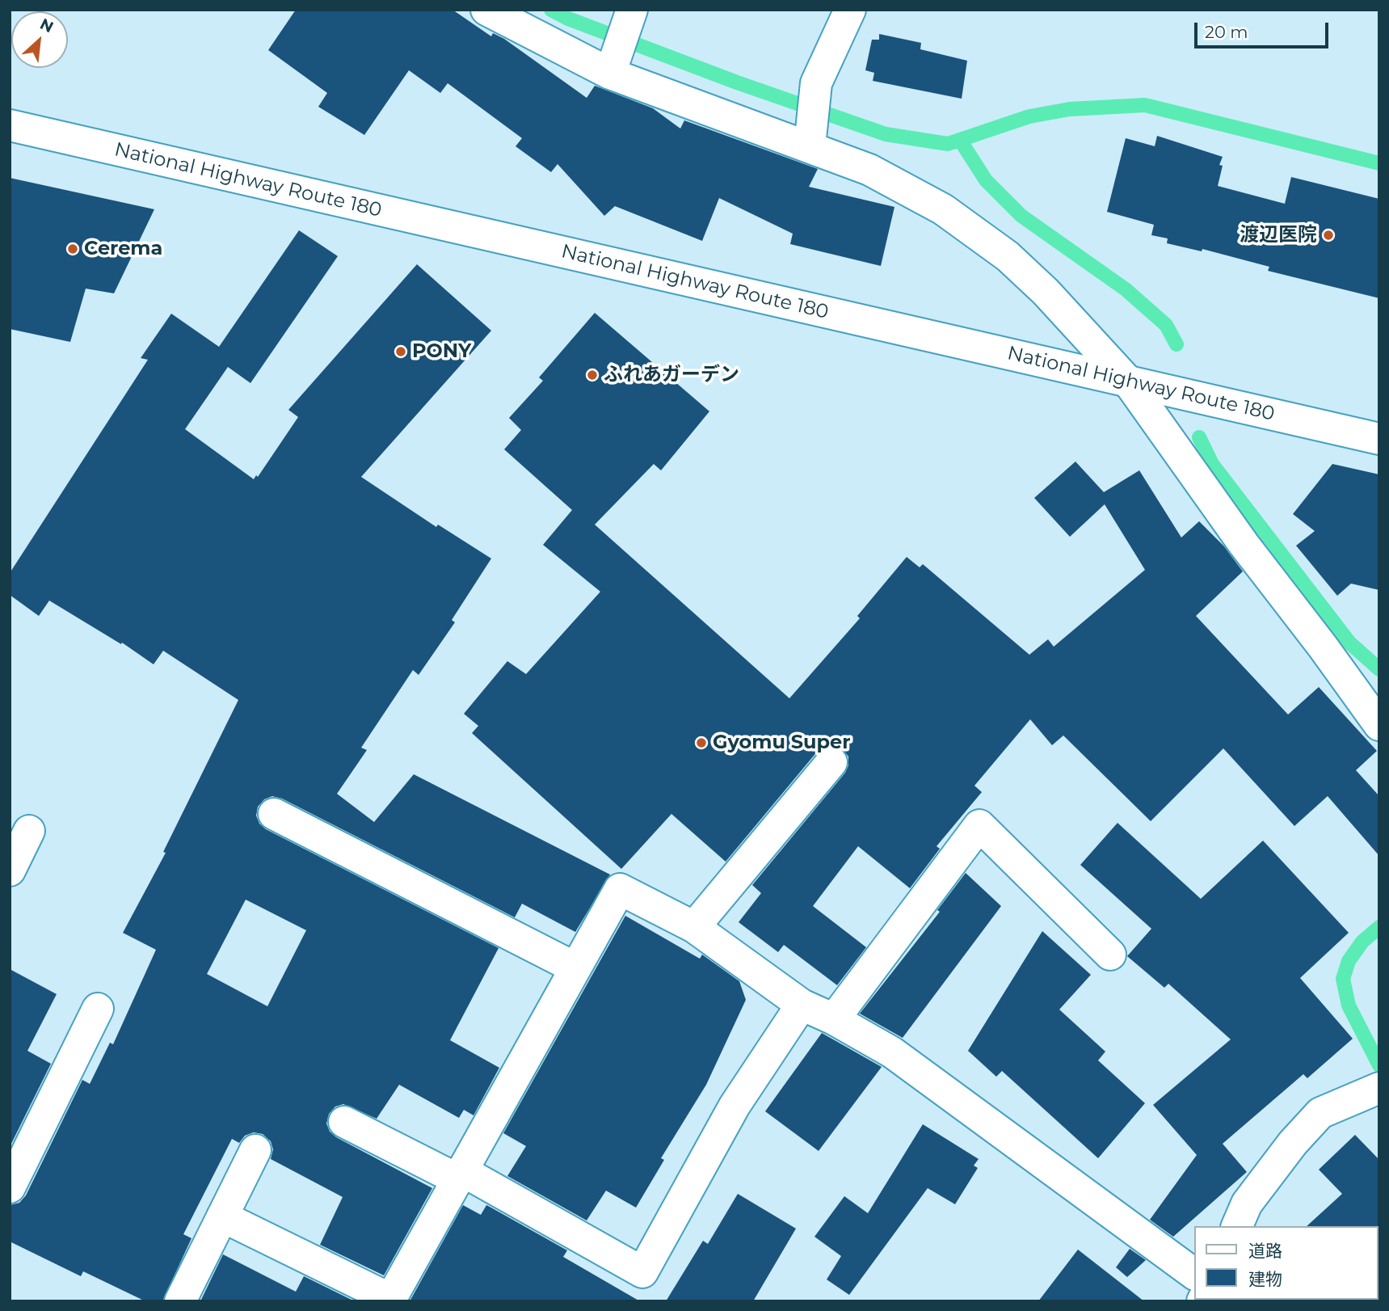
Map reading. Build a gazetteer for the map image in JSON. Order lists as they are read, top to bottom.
{
  "streets": {
    "main road": ["National Highway Route 180"]
  },
  "places": [
    "渡辺医院",
    "Cerema",
    "PONY",
    "ふれあガーデン",
    "Gyomu Super"
  ],
  "legend": ["道路", "建物"],
  "scale_bar": "20 m",
  "north": "top right"
}
